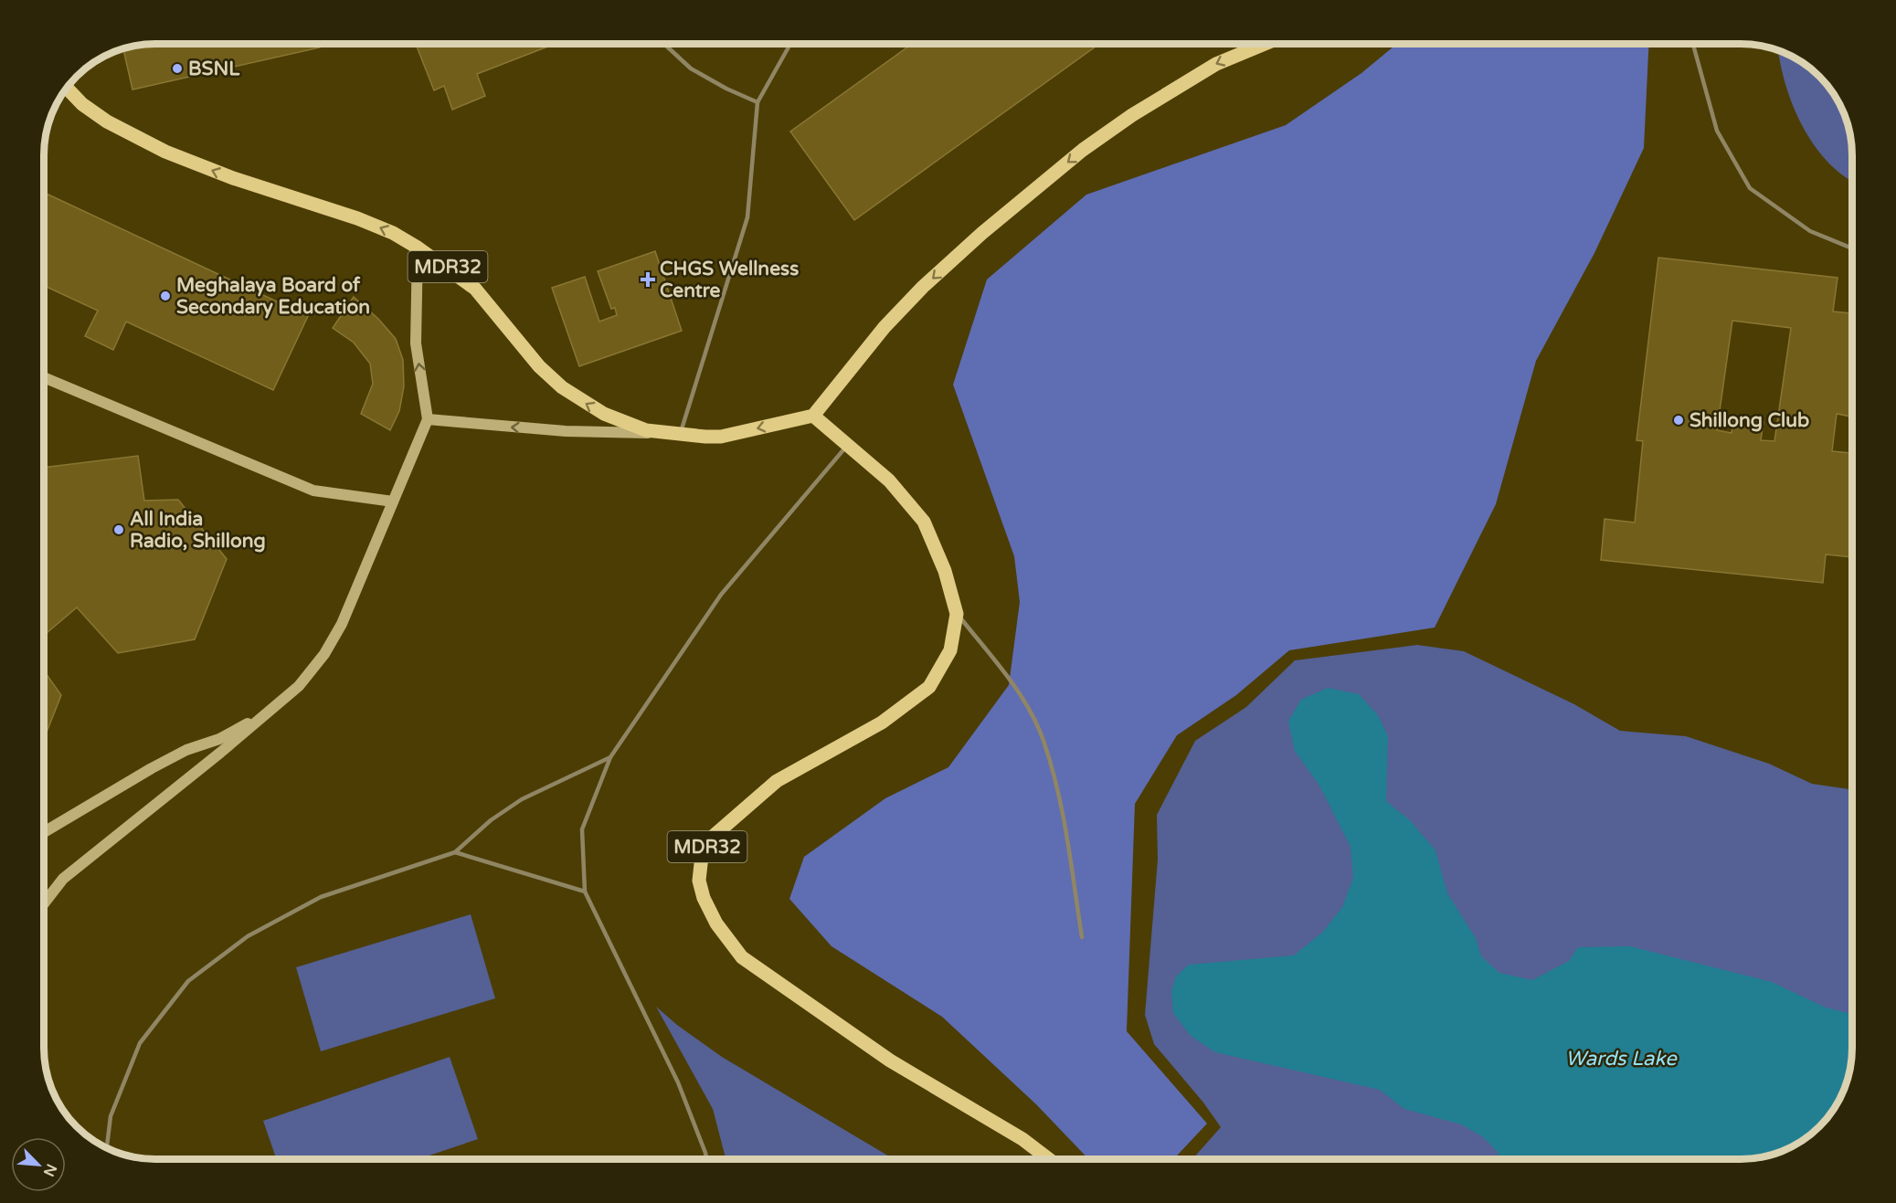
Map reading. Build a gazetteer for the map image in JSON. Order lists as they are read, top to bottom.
{
  "streets": {
    "main road": ["MDR32"]
  },
  "water": ["Wards Lake"],
  "places": {
    "other": [
      "BSNL",
      "Meghalaya Board of Secondary Education",
      "Shillong Club",
      "All India Radio, Shillong"
    ],
    "health": ["CHGS Wellness Centre"]
  },
  "north": "bottom right"
}
